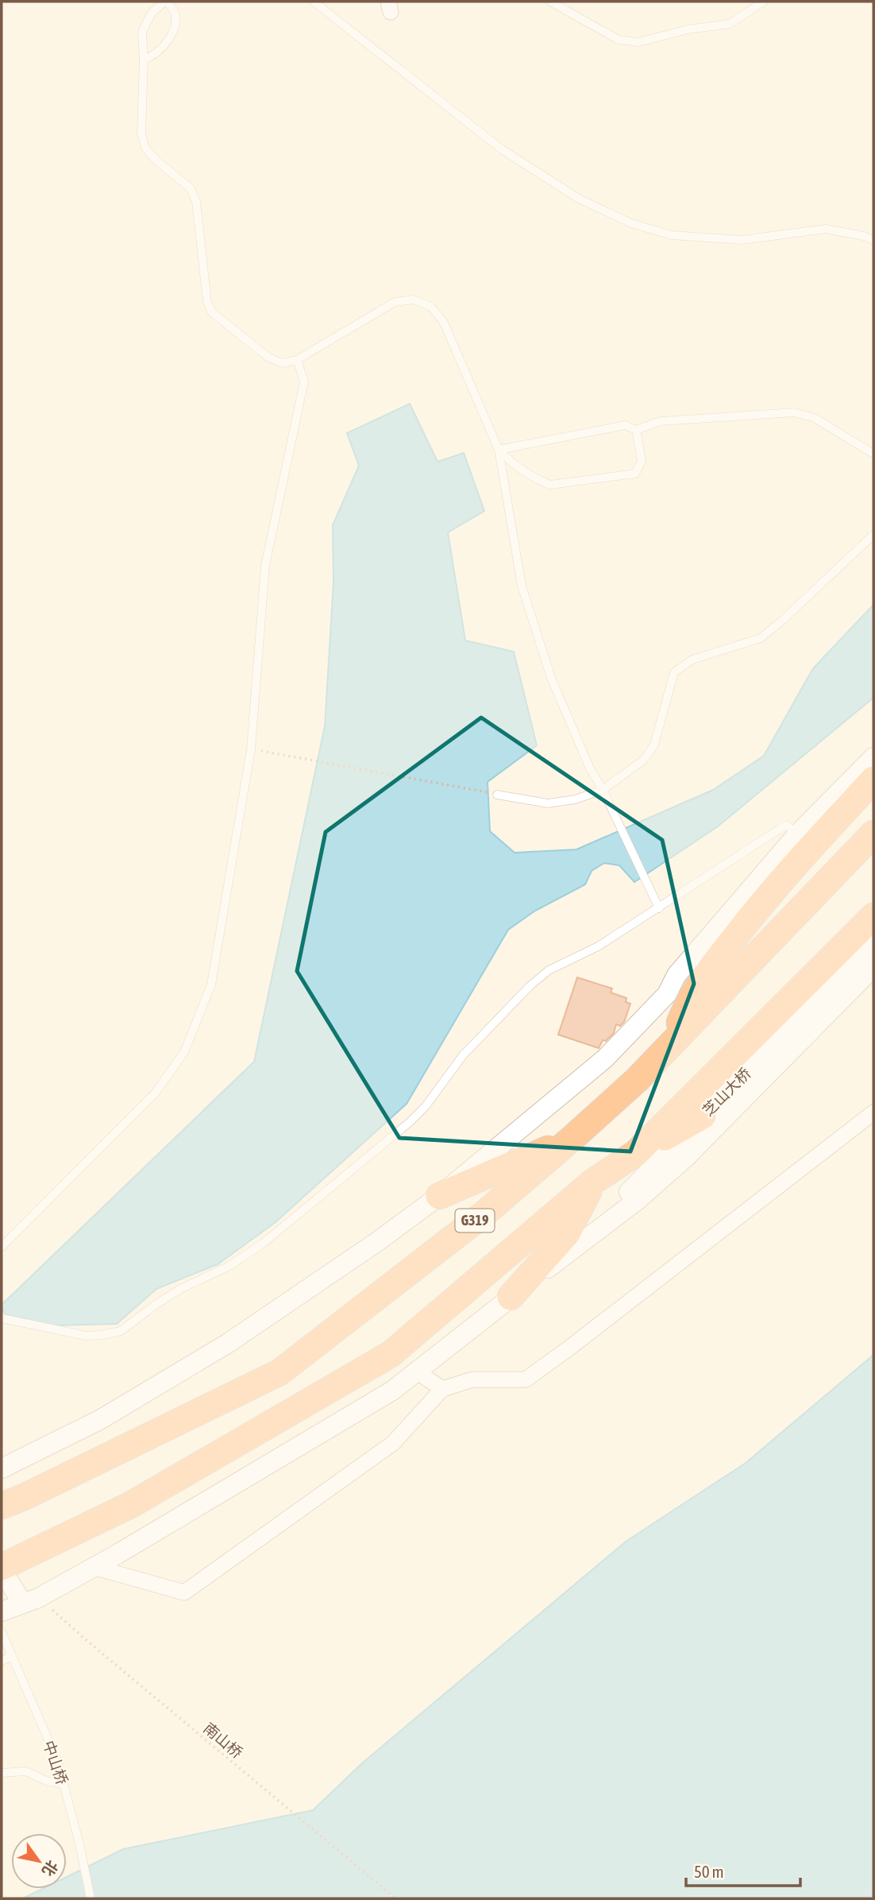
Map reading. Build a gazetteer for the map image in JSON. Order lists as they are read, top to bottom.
{
  "streets": {
    "highway": ["G319"],
    "street": ["芝山大桥"],
    "lane": ["中山桥"],
    "path": ["南山桥"]
  },
  "scale_bar": "50 m",
  "north": "bottom right"
}
